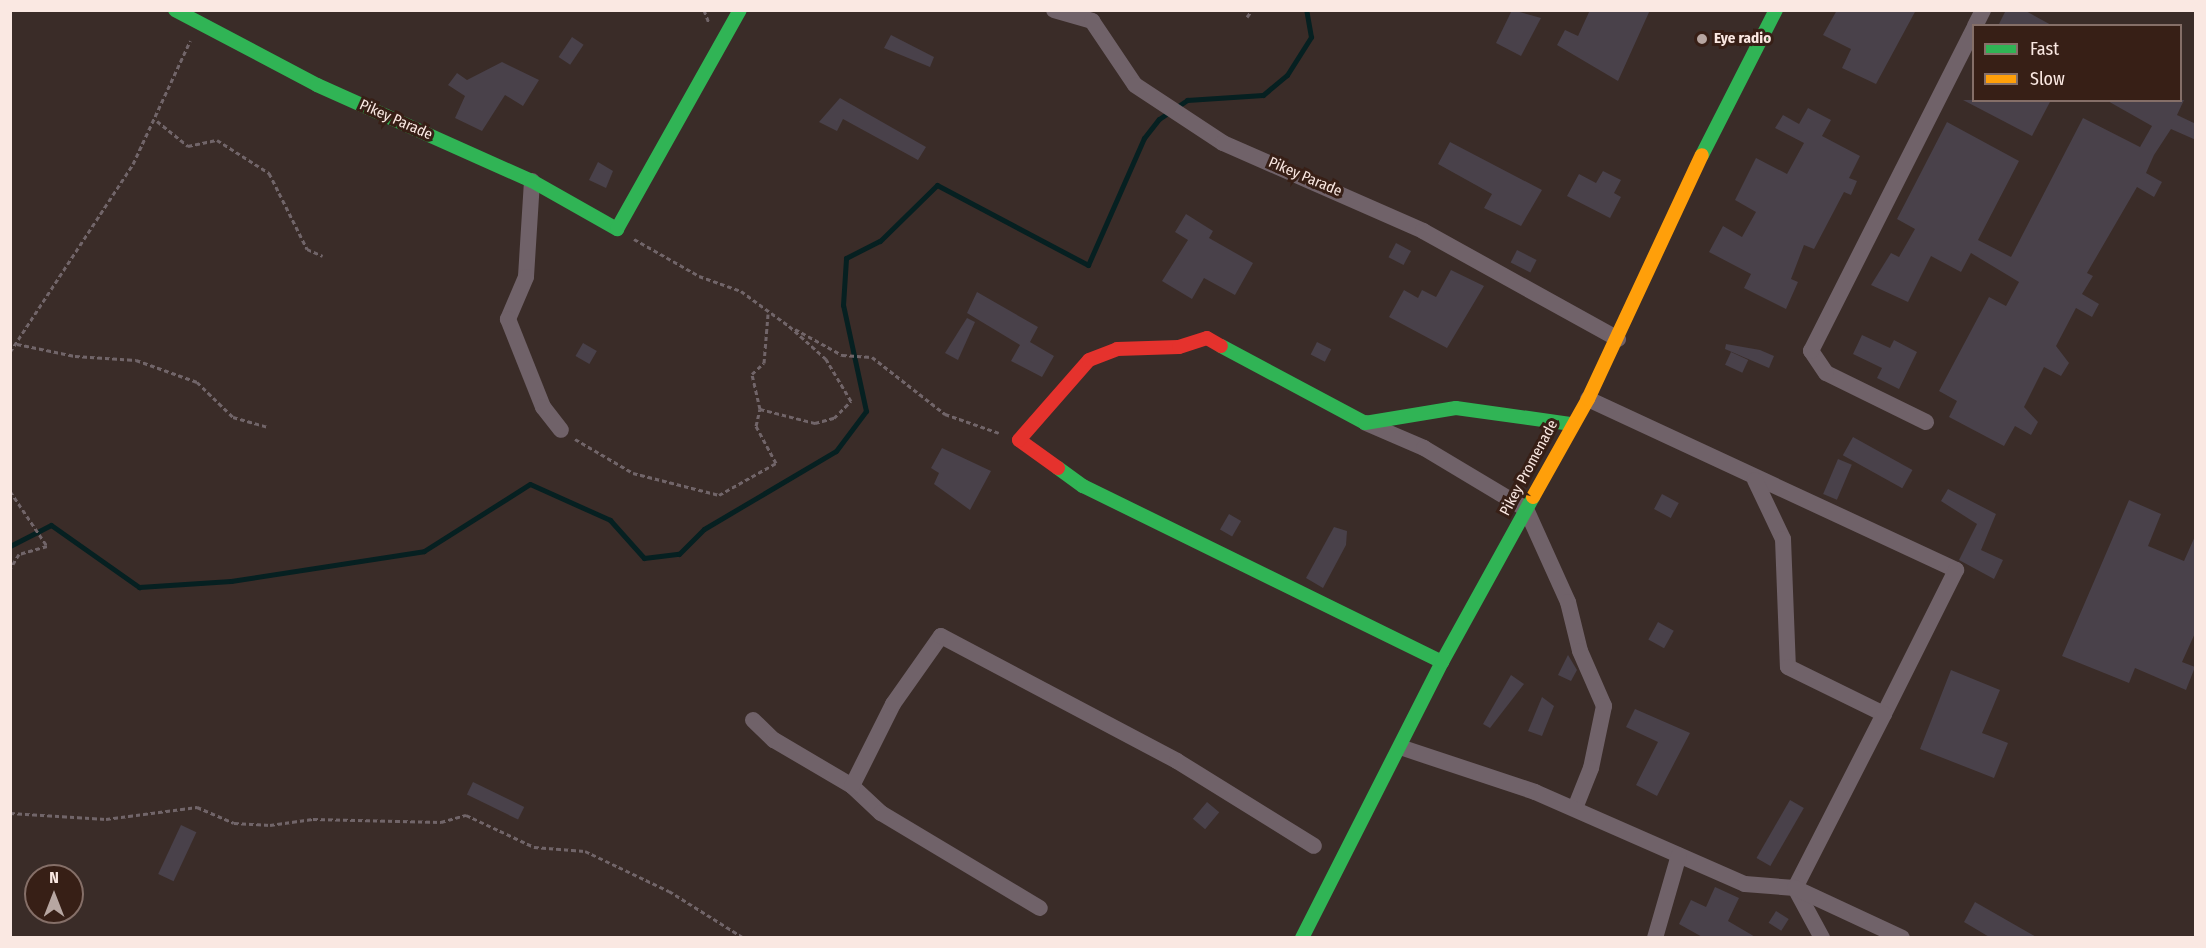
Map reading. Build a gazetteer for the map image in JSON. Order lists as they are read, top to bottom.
{
  "streets": {
    "street": ["Pikey Parade", "Pikey Promenade"]
  },
  "crossings": [
    ["Pikey Parade", "Pikey Promenade"]
  ],
  "places": ["Eye radio"],
  "legend": ["Fast", "Slow"],
  "north": "top"
}
